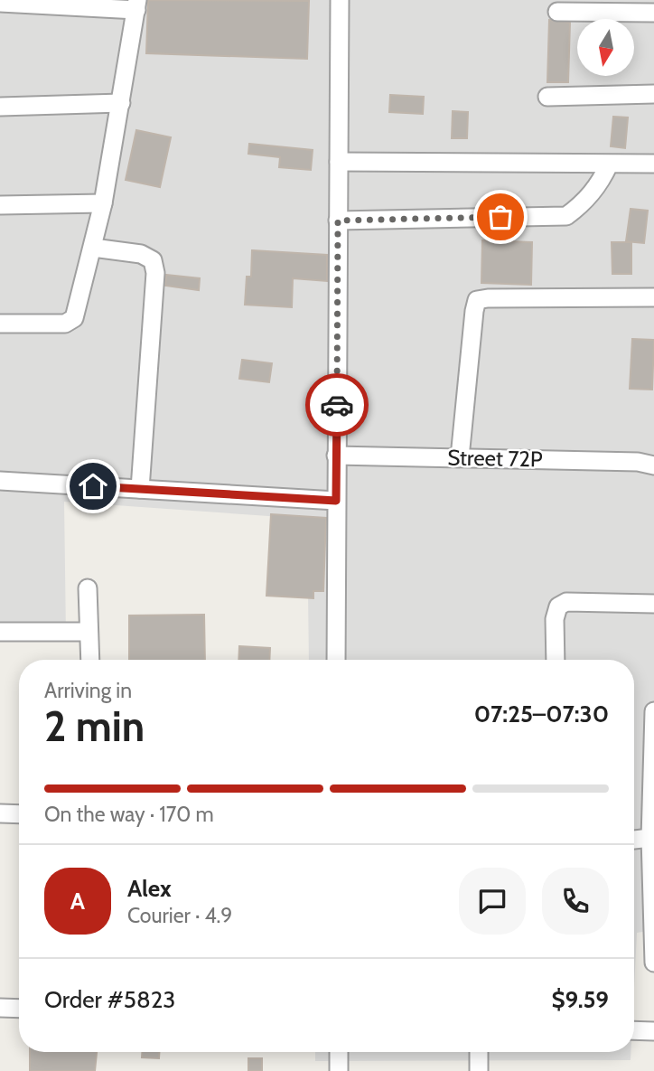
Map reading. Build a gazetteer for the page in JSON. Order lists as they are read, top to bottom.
{
  "streets": {
    "street": ["Street 72P"]
  },
  "north": "bottom",
  "page": {
    "heading": ["2 min", "Arriving in", "07:25–07:30"],
    "panel": [
      "Alex",
      "Courier · 4.9",
      "Order #5823",
      "$9.59"
    ],
    "bar": "On the way · 170 m",
    "round": "A"
  }
}
